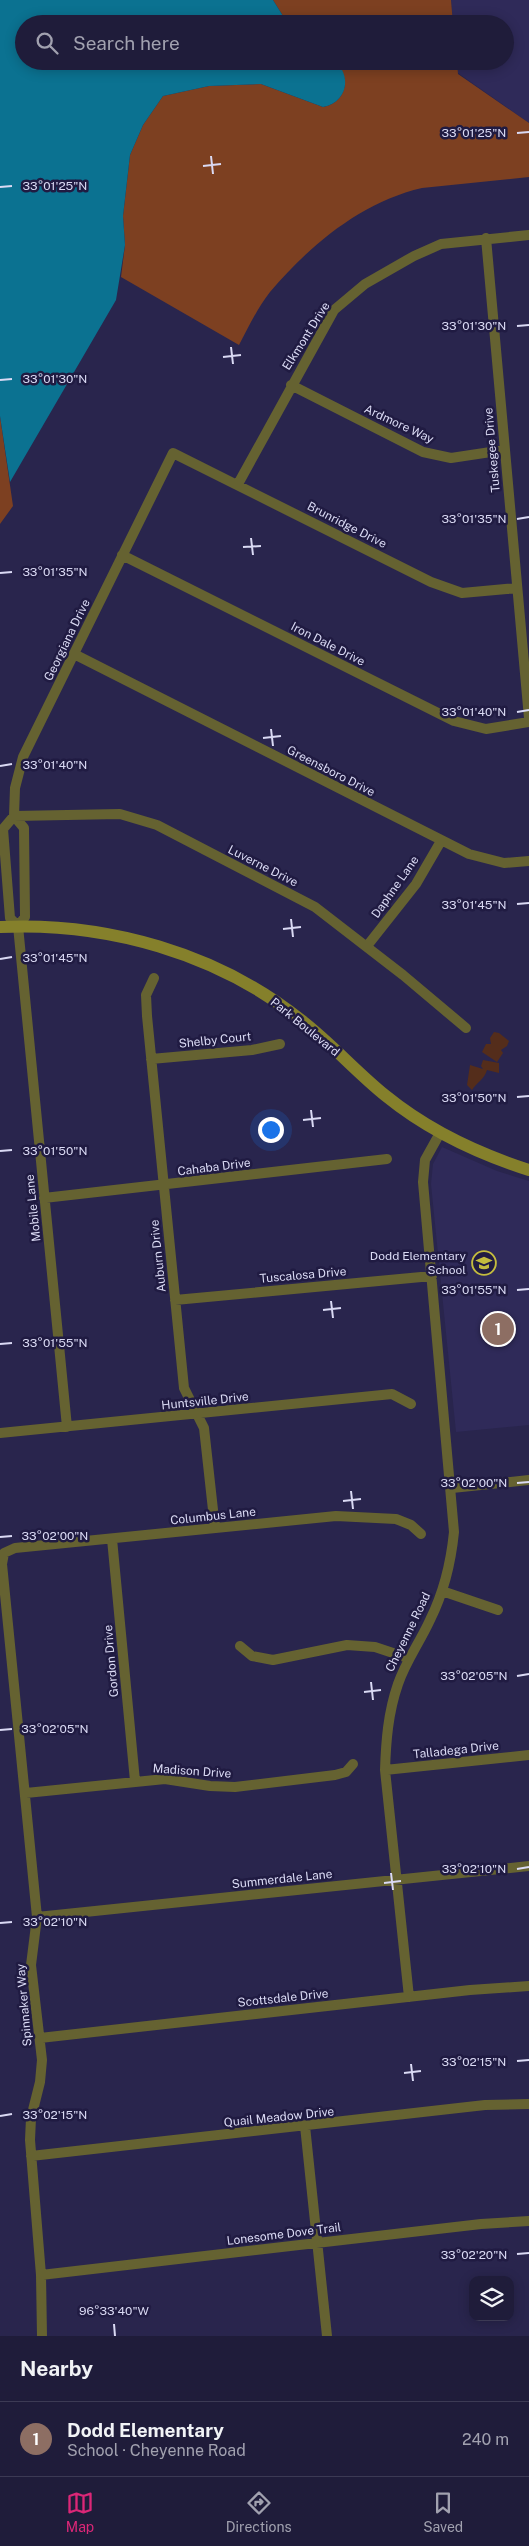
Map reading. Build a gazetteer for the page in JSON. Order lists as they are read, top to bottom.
{
  "streets": {
    "main road": ["Park Boulevard"],
    "street": [
      "Elkmont Drive",
      "Ardmore Way",
      "Tuskegee Drive",
      "Brunridge Drive",
      "Georgiana Drive",
      "Iron Dale Drive",
      "Greensboro Drive",
      "Luverne Drive",
      "Daphne Lane",
      "Shelby Court",
      "Cahaba Drive",
      "Mobile Lane",
      "Auburn Drive",
      "Tuscalosa Drive",
      "Huntsville Drive",
      "Columbus Lane",
      "Cheyenne Road",
      "Gordon Drive",
      "Talladega Drive",
      "Madison Drive",
      "Summerdale Lane",
      "Scottsdale Drive",
      "Spinnaker Way",
      "Quail Meadow Drive",
      "Lonesome Dove Trail"
    ]
  },
  "crossings": [
    ["Elkmont Drive", "Ardmore Way"],
    ["Elkmont Drive", "Tuskegee Drive"],
    ["Elkmont Drive", "Brunridge Drive"],
    ["Ardmore Way", "Tuskegee Drive"],
    ["Tuskegee Drive", "Brunridge Drive"],
    ["Tuskegee Drive", "Iron Dale Drive"],
    ["Brunridge Drive", "Georgiana Drive"],
    ["Georgiana Drive", "Iron Dale Drive"],
    ["Georgiana Drive", "Greensboro Drive"],
    ["Georgiana Drive", "Luverne Drive"],
    ["Georgiana Drive", "Park Boulevard"],
    ["Georgiana Drive", "Mobile Lane"],
    ["Greensboro Drive", "Daphne Lane"],
    ["Luverne Drive", "Daphne Lane"],
    ["Park Boulevard", "Mobile Lane"],
    ["Park Boulevard", "Cheyenne Road"],
    ["Shelby Court", "Auburn Drive"],
    ["Cahaba Drive", "Mobile Lane"],
    ["Cahaba Drive", "Auburn Drive"],
    ["Mobile Lane", "Huntsville Drive"],
    ["Auburn Drive", "Tuscalosa Drive"],
    ["Auburn Drive", "Huntsville Drive"],
    ["Auburn Drive", "Columbus Lane"],
    ["Tuscalosa Drive", "Cheyenne Road"],
    ["Columbus Lane", "Gordon Drive"],
    ["Columbus Lane", "Spinnaker Way"],
    ["Cheyenne Road", "Talladega Drive"],
    ["Cheyenne Road", "Summerdale Lane"],
    ["Cheyenne Road", "Scottsdale Drive"],
    ["Gordon Drive", "Madison Drive"],
    ["Madison Drive", "Spinnaker Way"],
    ["Summerdale Lane", "Spinnaker Way"],
    ["Scottsdale Drive", "Spinnaker Way"],
    ["Spinnaker Way", "Quail Meadow Drive"],
    ["Spinnaker Way", "Lonesome Dove Trail"]
  ],
  "places": {
    "school or university": ["Dodd Elementary School"]
  },
  "page": {
    "search": "Search here",
    "pins": "1",
    "heading": "Nearby",
    "list": [
      {
        "mark": "1",
        "name": "Dodd Elementary",
        "note": "School · Cheyenne Road",
        "value": "240 m"
      }
    ],
    "nav": ["Map", "Directions", "Saved"]
  },
  "coordinates": [
    "33°01'25\"N",
    "33°01'30\"N",
    "33°01'35\"N",
    "33°01'40\"N",
    "33°01'45\"N",
    "33°01'50\"N",
    "33°01'55\"N",
    "33°02'00\"N",
    "33°02'05\"N",
    "33°02'10\"N",
    "33°02'15\"N",
    "33°02'20\"N",
    "96°33'40\"W"
  ]
}
